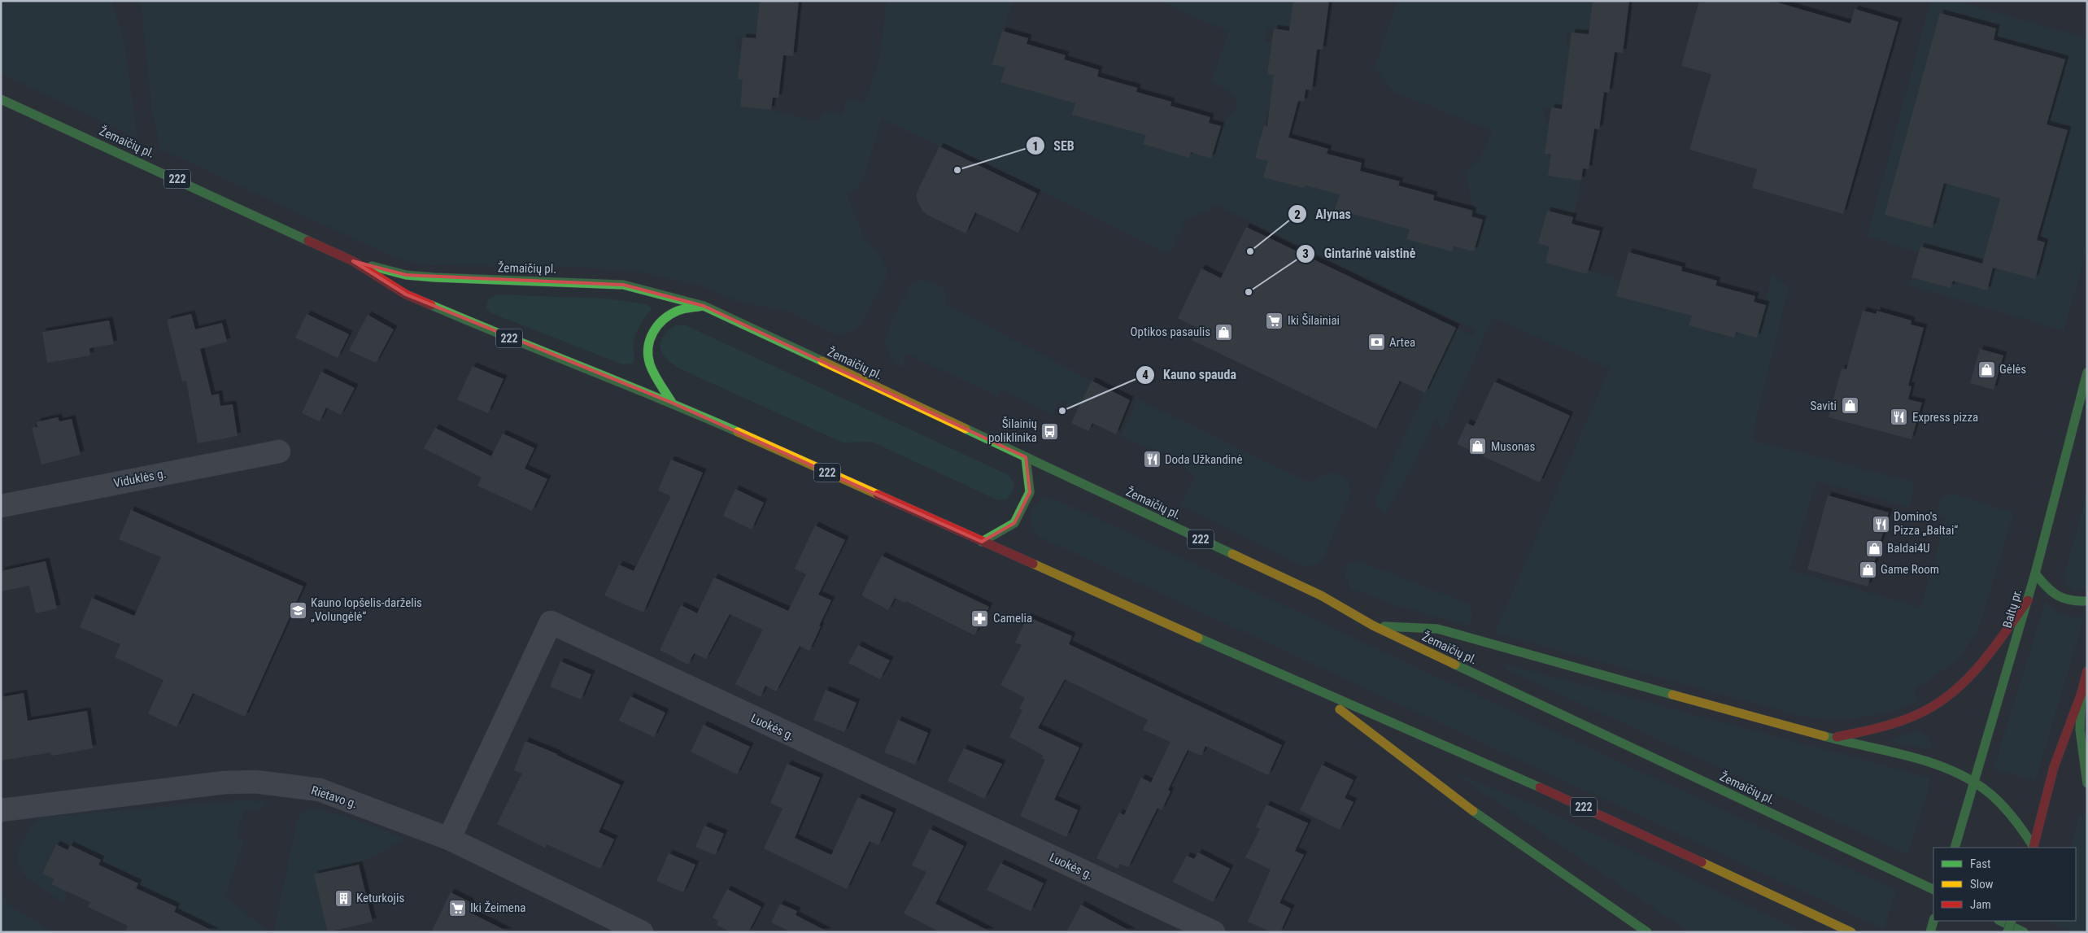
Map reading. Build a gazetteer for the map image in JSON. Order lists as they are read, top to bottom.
{
  "streets": {
    "main road": ["Žemaičių pl.", "222", "Baltų pr."],
    "street": ["Viduklės g.", "Luokės g.", "Rietavo g."]
  },
  "crossings": [
    ["Luokės g.", "Rietavo g."]
  ],
  "places": {
    "other": [
      "SEB",
      "Alynas",
      "Gintarinė vaistinė",
      "Kauno spauda"
    ],
    "supermarket": ["Iki Šilainiai", "Iki Žeimena"],
    "shop": [
      "Optikos pasaulis",
      "Gėlės",
      "Saviti",
      "Musonas",
      "Baldai4U",
      "Game Room"
    ],
    "bank": ["Artea"],
    "restaurant": ["Express pizza", "Doda Užkandinė", "Domino's Pizza „Baltai“"],
    "bus stop": ["Šilainių poliklinika"],
    "school or university": ["Kauno lopšelis-darželis „Volungėlė“"],
    "pharmacy": ["Camelia"],
    "building": ["Keturkojis"]
  },
  "legend": ["Fast", "Slow", "Jam"]
}
